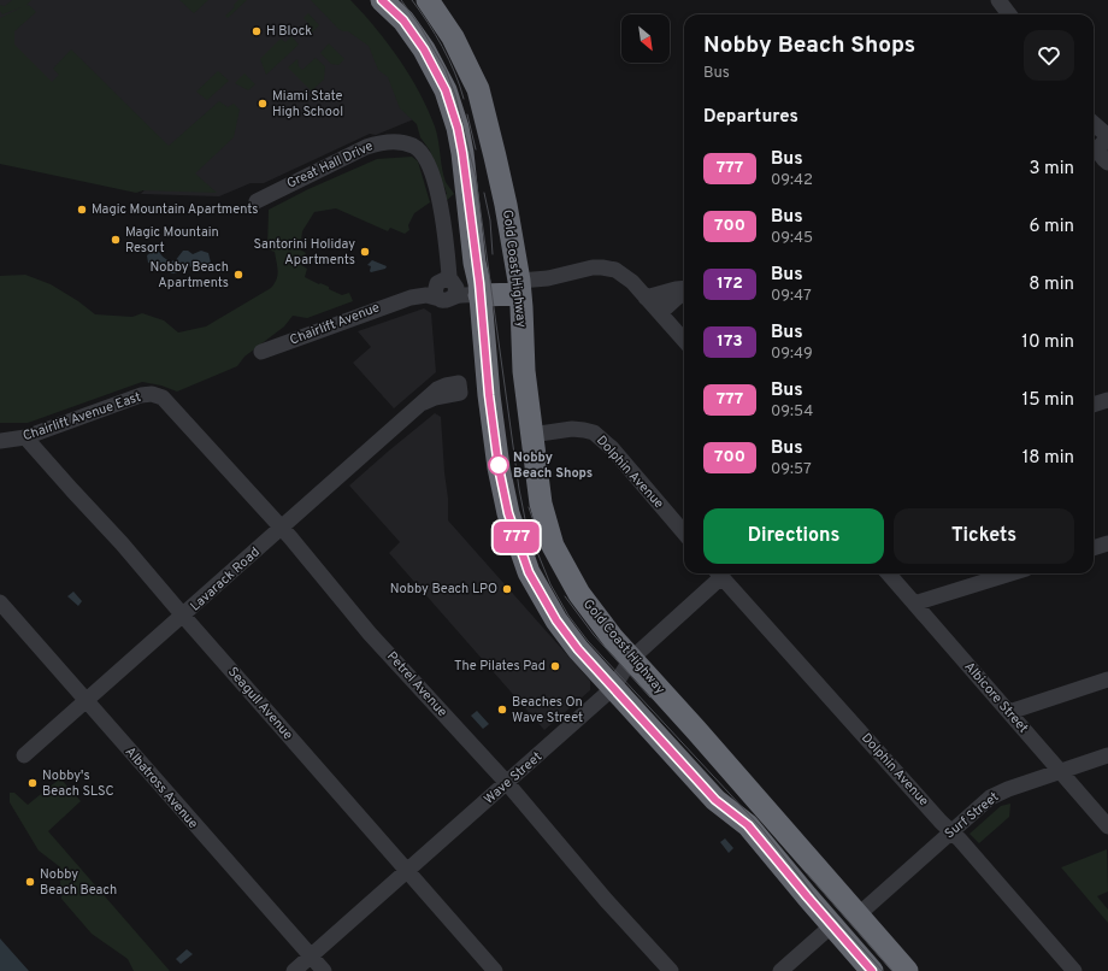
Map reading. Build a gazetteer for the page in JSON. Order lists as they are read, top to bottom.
{
  "streets": {
    "highway": ["Gold Coast Highway"],
    "street": [
      "Great Hall Drive",
      "Chairlift Avenue",
      "Chairlift Avenue East",
      "Dolphin Avenue",
      "Lavarack Road",
      "Petrel Avenue",
      "Albicore Street",
      "Seagull Avenue",
      "Wave Street",
      "Albatross Avenue",
      "Surf Street"
    ]
  },
  "crossings": [
    ["Great Hall Drive", "Chairlift Avenue"],
    ["Gold Coast Highway", "Dolphin Avenue"],
    ["Gold Coast Highway", "Wave Street"],
    ["Gold Coast Highway", "Surf Street"],
    ["Chairlift Avenue East", "Petrel Avenue"],
    ["Chairlift Avenue East", "Seagull Avenue"],
    ["Dolphin Avenue", "Wave Street"],
    ["Dolphin Avenue", "Surf Street"],
    ["Lavarack Road", "Petrel Avenue"],
    ["Lavarack Road", "Seagull Avenue"],
    ["Lavarack Road", "Albatross Avenue"],
    ["Petrel Avenue", "Wave Street"],
    ["Albicore Street", "Surf Street"],
    ["Seagull Avenue", "Wave Street"],
    ["Wave Street", "Albatross Avenue"]
  ],
  "places": [
    "H Block",
    "Miami State High School",
    "Magic Mountain Apartments",
    "Magic Mountain Resort",
    "Santorini Holiday Apartments",
    "Nobby Beach Apartments",
    "Nobby Beach Shops",
    "Nobby Beach LPO",
    "The Pilates Pad",
    "Beaches On Wave Street",
    "Nobby's Beach SLSC",
    "Nobby Beach Beach"
  ],
  "lines": ["bus line 777"],
  "north": "bottom right",
  "page": {
    "on_map": "777",
    "heading": [
      ["Nobby Beach Shops", "Bus"],
      "Departures"
    ],
    "list": [
      {
        "mark": "777",
        "name": "Bus",
        "note": "09:42",
        "value": "3 min"
      },
      {
        "mark": "700",
        "name": "Bus",
        "note": "09:45",
        "value": "6 min"
      },
      {
        "mark": "172",
        "name": "Bus",
        "note": "09:47",
        "value": "8 min"
      },
      {
        "mark": "173",
        "name": "Bus",
        "note": "09:49",
        "value": "10 min"
      },
      {
        "mark": "777",
        "name": "Bus",
        "note": "09:54",
        "value": "15 min"
      },
      {
        "mark": "700",
        "name": "Bus",
        "note": "09:57",
        "value": "18 min"
      }
    ],
    "buttons": ["Directions", "Tickets"]
  }
}
